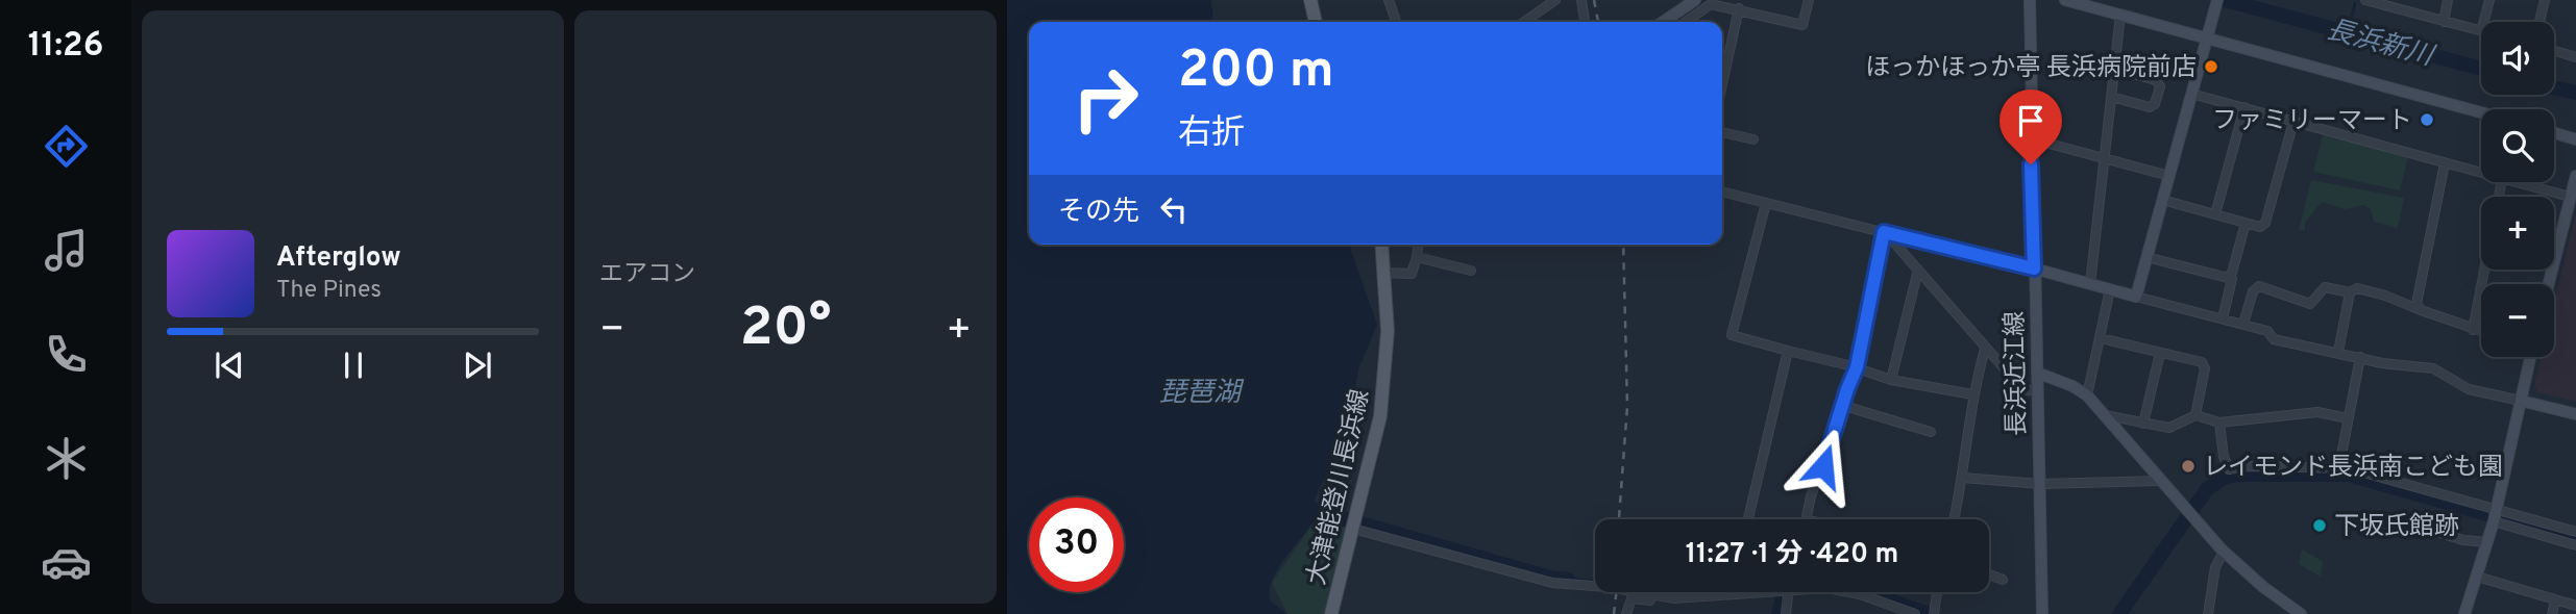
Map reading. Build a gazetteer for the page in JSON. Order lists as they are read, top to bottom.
{
  "streets": {
    "main road": ["大津能登川長浜線"],
    "street": ["長浜近江線"]
  },
  "water": ["長浜新川", "琵琶湖"],
  "places": [
    "ほっかほっか亭 長浜病院前店",
    "ファミリーマート",
    "レイモンド長浜南こども園",
    "下坂氏館跡"
  ],
  "page": {
    "tabs": "11:26",
    "tile": "エアコン",
    "map_buttons": ["+", "−"],
    "turn": ["200 m", "右折"],
    "then": "その先",
    "song": ["Afterglow", "The Pines"],
    "heat": ["−", "20°", "+"],
    "limit": "30",
    "trip": "11:27 · 1 分 · 420 m"
  }
}
